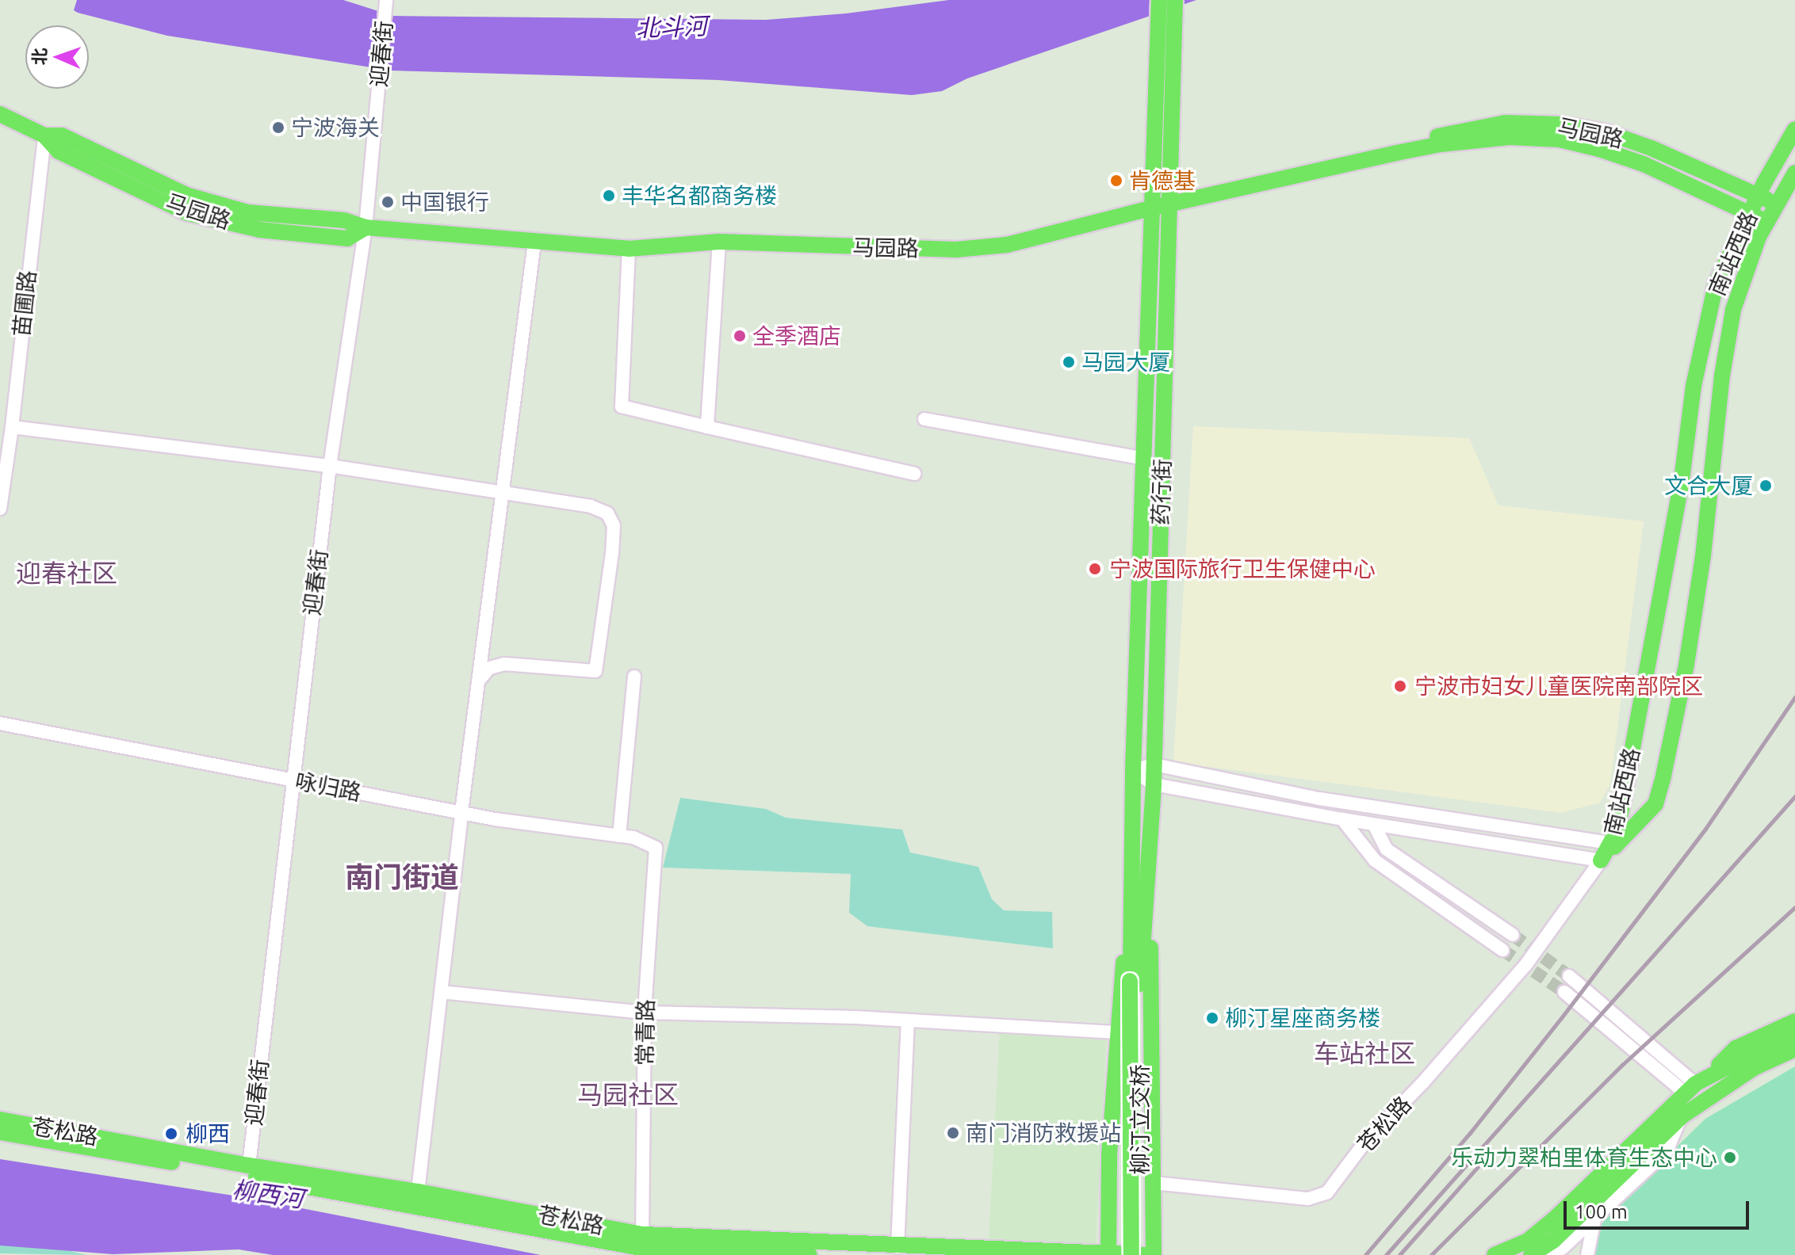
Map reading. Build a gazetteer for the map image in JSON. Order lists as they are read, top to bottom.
{
  "streets": {
    "main road": [
      "马园路",
      "南站西路",
      "药行街",
      "柳汀立交桥",
      "苍松路"
    ],
    "street": [
      "迎春街",
      "苗圃路",
      "咏归路",
      "常青路"
    ]
  },
  "crossings": [
    ["迎春街", "马园路"],
    ["迎春街", "咏归路"],
    ["迎春街", "苍松路"],
    ["马园路", "南站西路"],
    ["马园路", "苗圃路"],
    ["马园路", "药行街"],
    ["南站西路", "苍松路"],
    ["药行街", "柳汀立交桥"],
    ["咏归路", "常青路"],
    ["常青路", "苍松路"]
  ],
  "districts": [
    "迎春社区",
    "南门街道",
    "车站社区",
    "马园社区"
  ],
  "water": ["北斗河", "柳西河"],
  "places": [
    "宁波海关",
    "肯德基",
    "丰华名都商务楼",
    "中国银行",
    "全季酒店",
    "马园大厦",
    "文合大厦",
    "宁波国际旅行卫生保健中心",
    "宁波市妇女儿童医院南部院区",
    "柳汀星座商务楼",
    "南门消防救援站",
    "柳西",
    "乐动力翠柏里体育生态中心"
  ],
  "scale_bar": "100 m",
  "north": "left"
}
